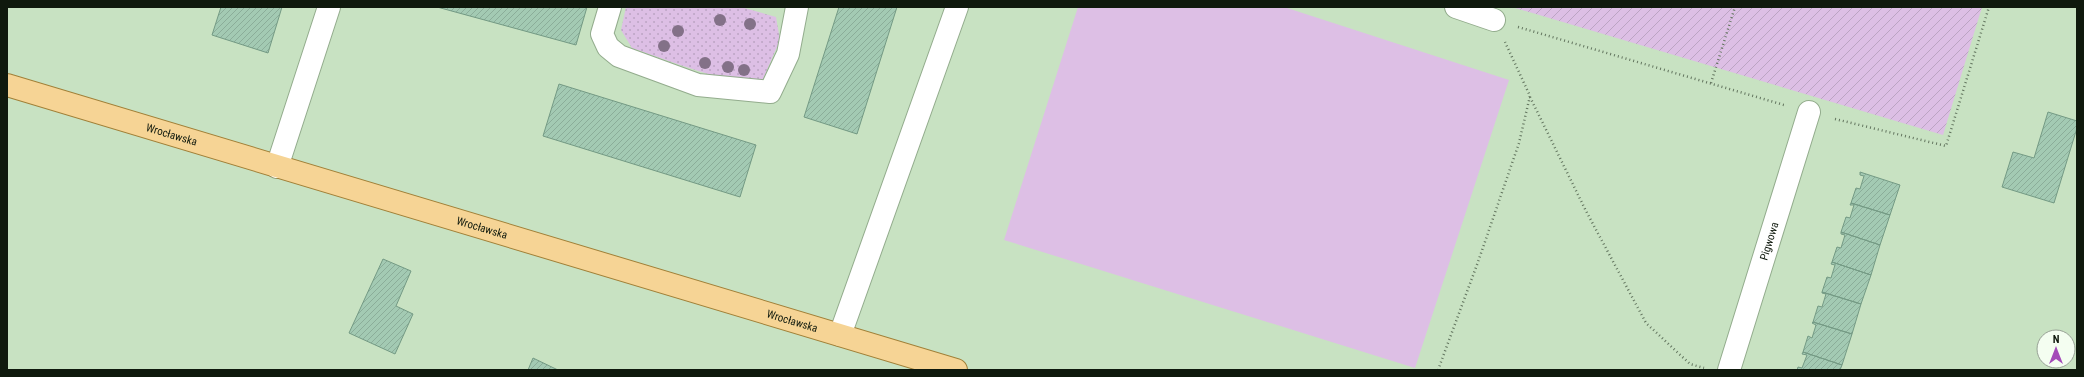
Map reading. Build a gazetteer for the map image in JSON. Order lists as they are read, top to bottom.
{
  "streets": {
    "main road": ["Wrocławska"],
    "street": ["Pigwowa"]
  },
  "north": "top"
}
